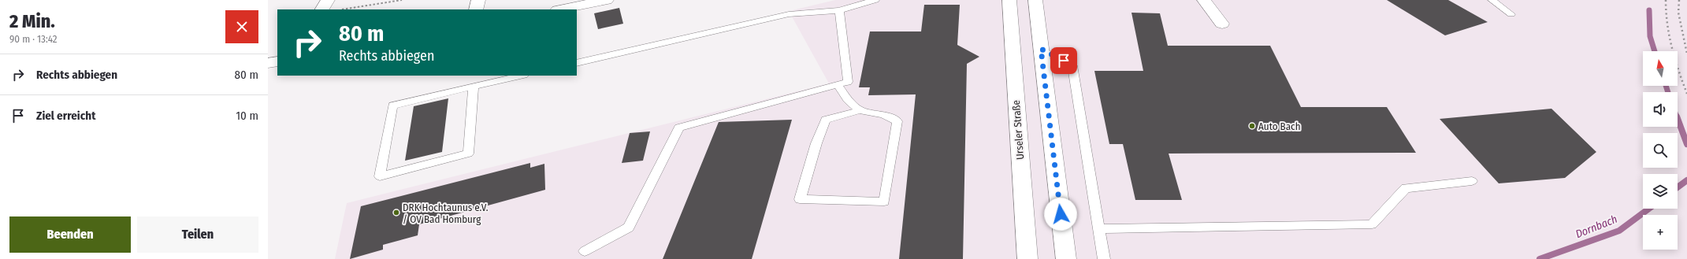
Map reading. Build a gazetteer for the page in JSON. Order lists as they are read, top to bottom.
{
  "streets": {
    "street": ["Urseler Straße"]
  },
  "water": ["Dornbach"],
  "places": ["Auto Bach", "DRK Hochtaunus e.V. / OV Bad Homburg"],
  "north": "top",
  "page": {
    "heading": ["2 Min.", "90 m · 13:42"],
    "turn": ["80 m", "Rechts abbiegen"],
    "map_buttons": "+",
    "list": [
      {
        "name": "Rechts abbiegen",
        "value": "80 m"
      },
      {
        "name": "Ziel erreicht",
        "value": "10 m"
      }
    ],
    "buttons": ["Beenden", "Teilen"]
  }
}
